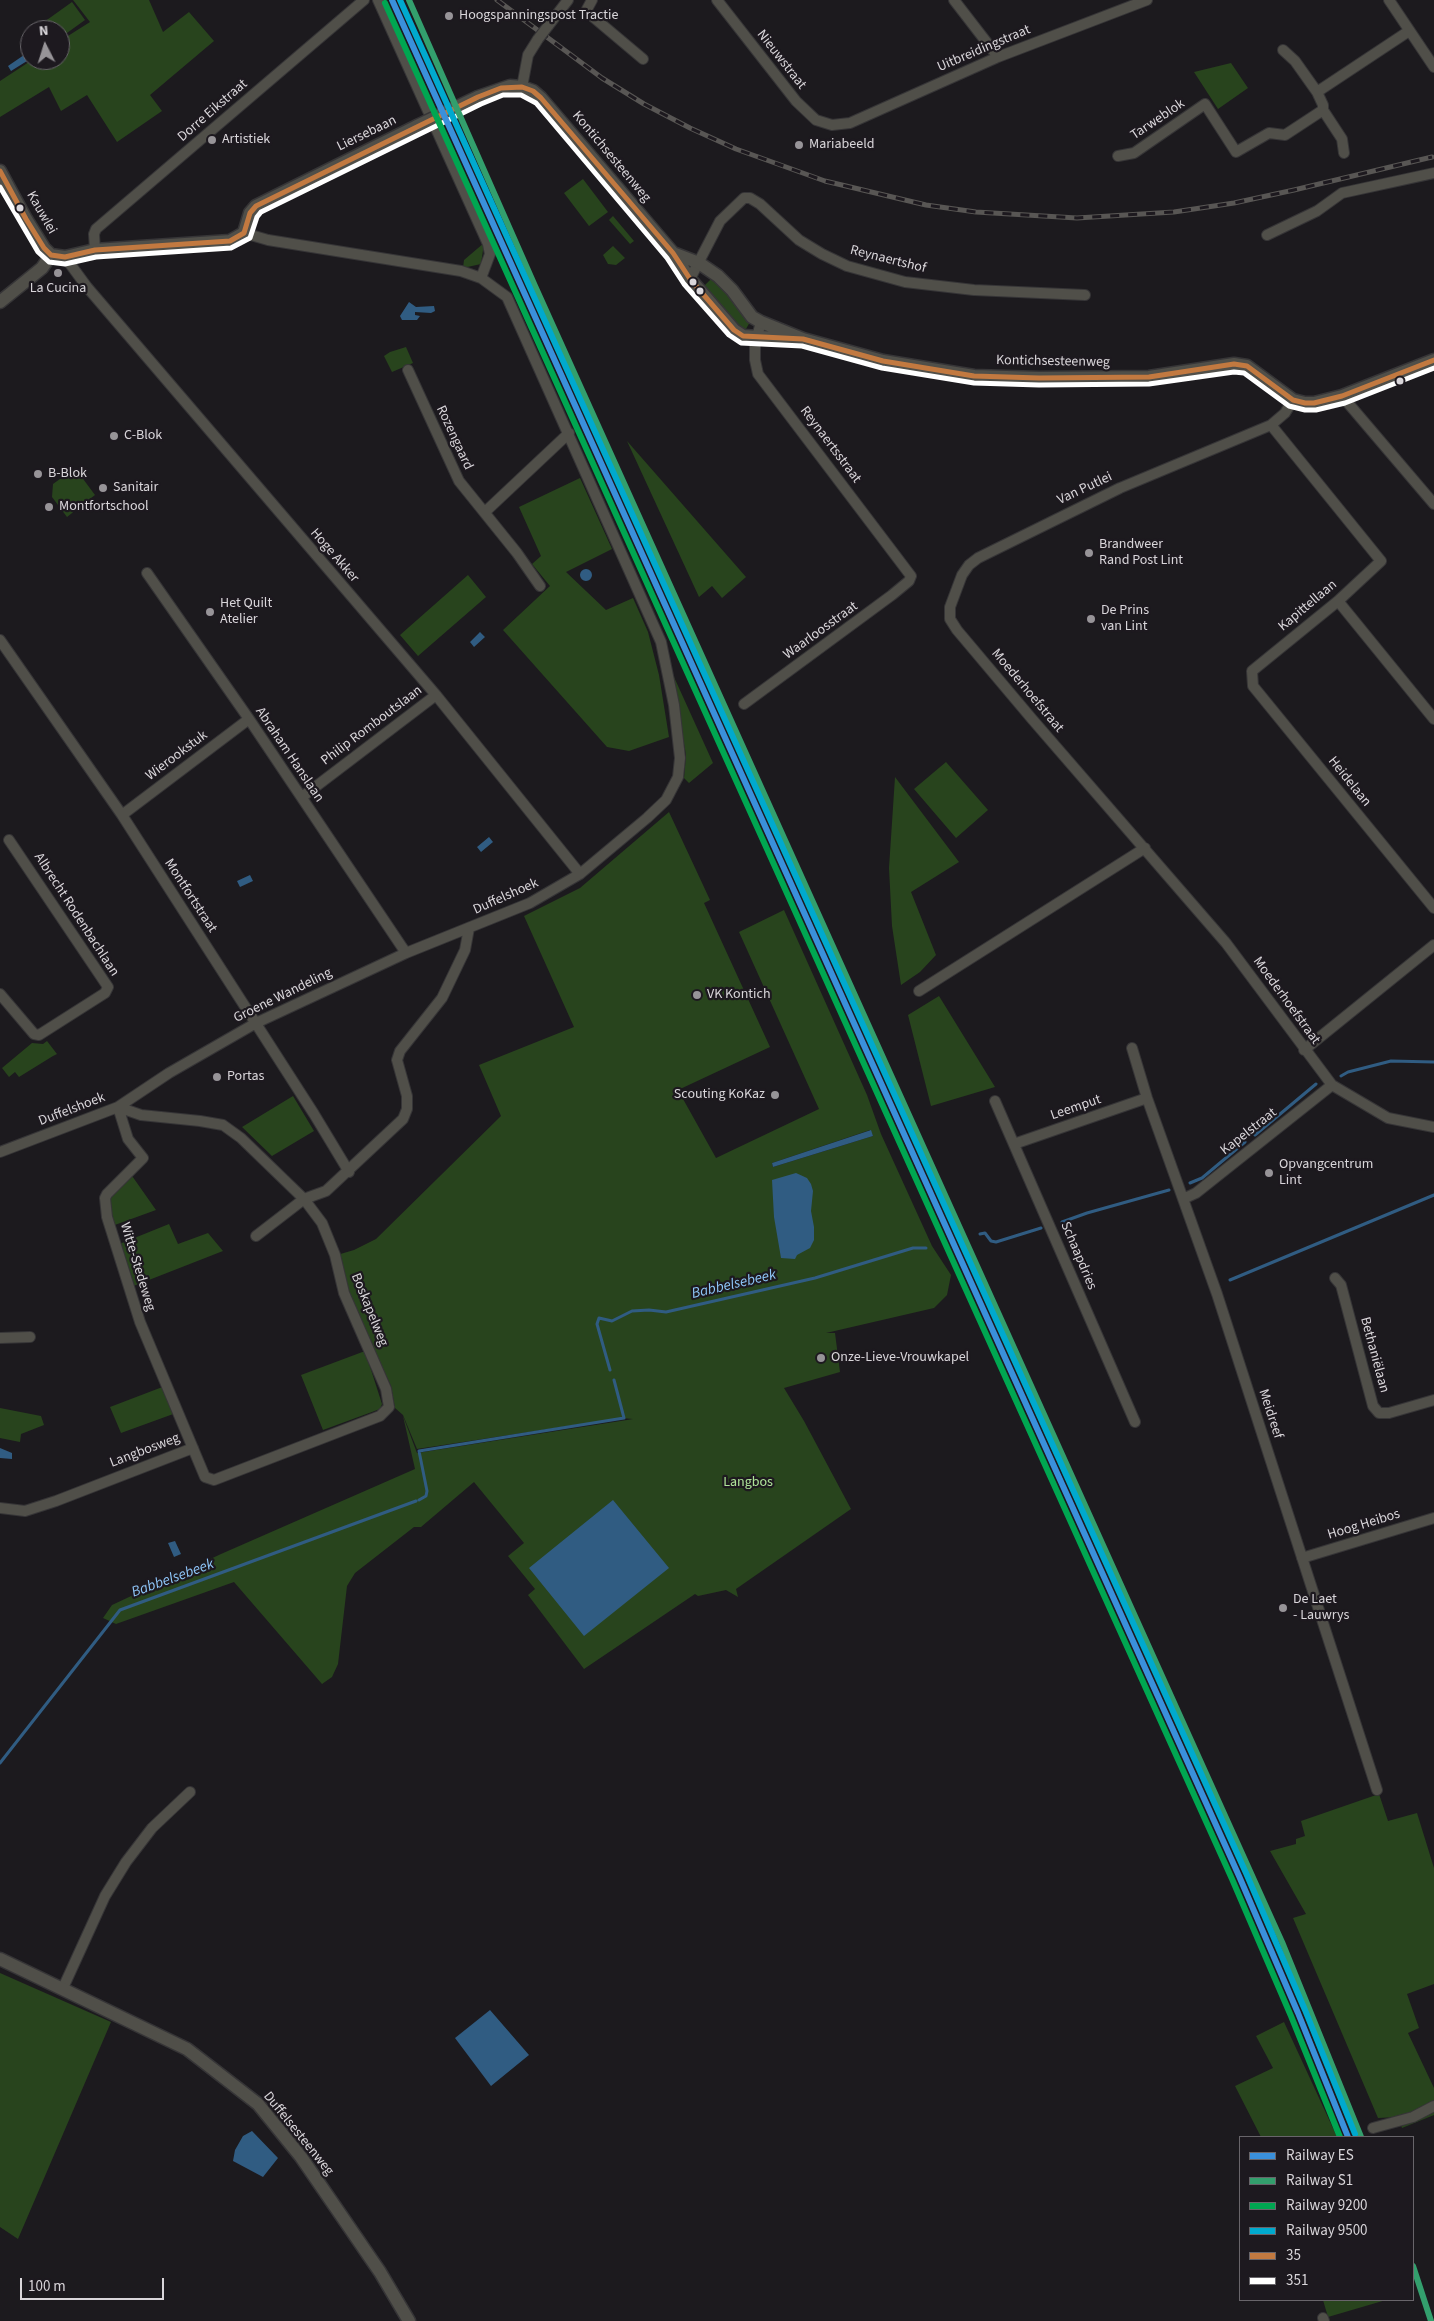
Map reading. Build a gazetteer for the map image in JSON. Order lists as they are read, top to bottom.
{
  "streets": {
    "street": [
      "Uitbreidingstraat",
      "Nieuwstraat",
      "Dorre Eikstraat",
      "Tarweblok",
      "Liersebaan",
      "Kontichsesteenweg",
      "Kauwlei",
      "Reynaertshof",
      "Rozengaard",
      "Reynaertsstraat",
      "Van Putlei",
      "Hoge Akker",
      "Kapittellaan",
      "Waarloosstraat",
      "Moederhoefstraat",
      "Philip Romboutslaan",
      "Abraham Hanslaan",
      "Wierookstuk",
      "Heidelaan",
      "Montfortstraat",
      "Duffelshoek",
      "Albrecht Rodenbachlaan",
      "Groene Wandeling",
      "Leemput",
      "Kapelstraat",
      "Schaapdries",
      "Witte-Stedeweg",
      "Boskapelweg",
      "Bethaniëlaan",
      "Meidreef",
      "Langbosweg",
      "Hoog Heibos",
      "Duffelsesteenweg"
    ]
  },
  "crossings": [
    ["Uitbreidingstraat", "Nieuwstraat"],
    ["Liersebaan", "Kontichsesteenweg"],
    ["Kontichsesteenweg", "Reynaertshof"],
    ["Kontichsesteenweg", "Reynaertsstraat"],
    ["Kontichsesteenweg", "Van Putlei"],
    ["Kauwlei", "Hoge Akker"],
    ["Reynaertsstraat", "Waarloosstraat"],
    ["Van Putlei", "Kapittellaan"],
    ["Van Putlei", "Moederhoefstraat"],
    ["Hoge Akker", "Philip Romboutslaan"],
    ["Hoge Akker", "Duffelshoek"],
    ["Kapittellaan", "Heidelaan"],
    ["Moederhoefstraat", "Kapelstraat"],
    ["Philip Romboutslaan", "Abraham Hanslaan"],
    ["Abraham Hanslaan", "Wierookstuk"],
    ["Abraham Hanslaan", "Groene Wandeling"],
    ["Wierookstuk", "Montfortstraat"],
    ["Montfortstraat", "Duffelshoek"],
    ["Montfortstraat", "Groene Wandeling"],
    ["Duffelshoek", "Groene Wandeling"],
    ["Duffelshoek", "Witte-Stedeweg"],
    ["Duffelshoek", "Boskapelweg"],
    ["Groene Wandeling", "Witte-Stedeweg"],
    ["Leemput", "Schaapdries"],
    ["Leemput", "Meidreef"],
    ["Kapelstraat", "Meidreef"],
    ["Witte-Stedeweg", "Langbosweg"],
    ["Boskapelweg", "Langbosweg"],
    ["Meidreef", "Hoog Heibos"]
  ],
  "water": ["Babbelsebeek"],
  "parks": ["Langbos"],
  "places": [
    "Hoogspanningspost Tractie",
    "Artistiek",
    "Mariabeeld",
    "La Cucina",
    "C-Blok",
    "B-Blok",
    "Sanitair",
    "Montfortschool",
    "Brandweer Rand Post Lint",
    "Het Quilt Atelier",
    "De Prins van Lint",
    "VK Kontich",
    "Portas",
    "Scouting KoKaz",
    "Opvangcentrum Lint",
    "Onze-Lieve-Vrouwkapel",
    "De Laet - Lauwrys"
  ],
  "lines": [
    "rail line ES",
    "rail line S1",
    "rail line 9500",
    "rail line 9200",
    "transit line 35",
    "transit line 351"
  ],
  "legend": [
    "Railway ES",
    "Railway S1",
    "Railway 9200",
    "Railway 9500",
    "35",
    "351"
  ],
  "scale_bar": "100 m",
  "north": "top"
}
